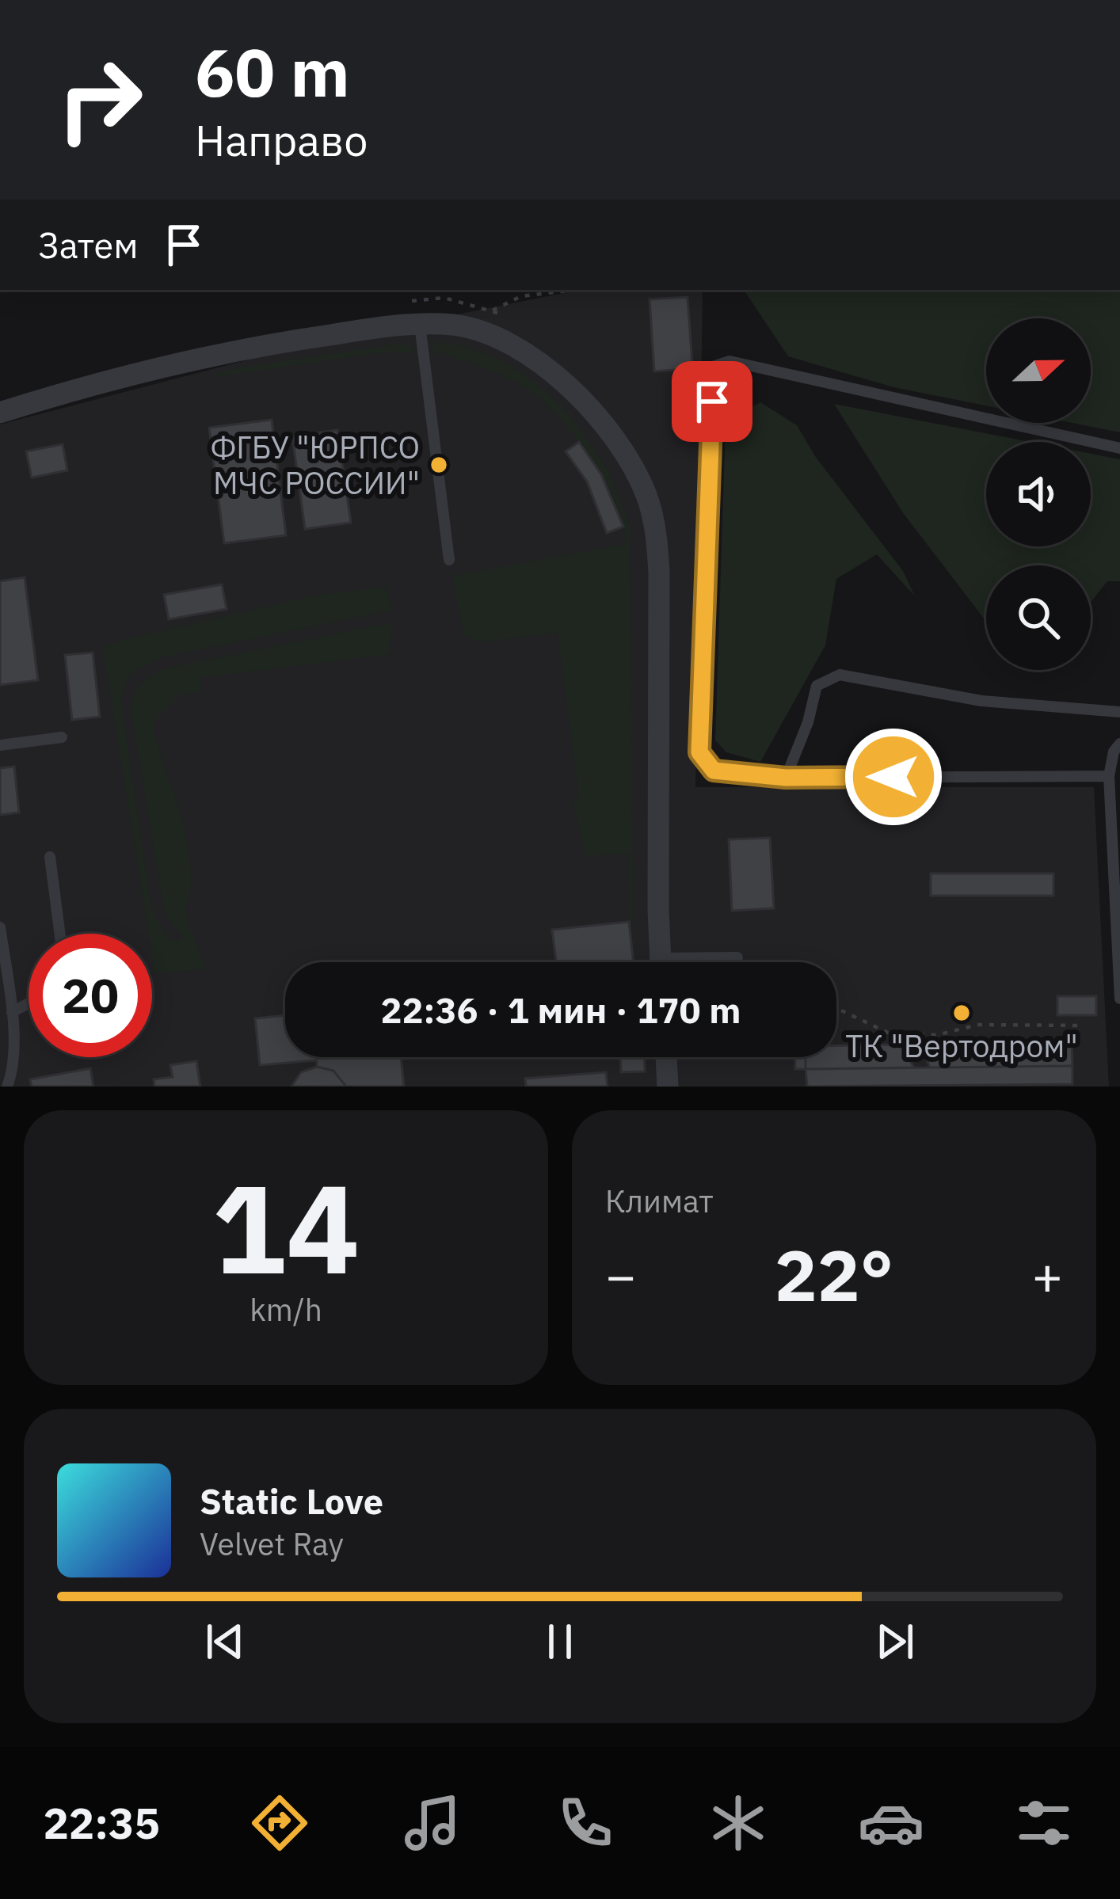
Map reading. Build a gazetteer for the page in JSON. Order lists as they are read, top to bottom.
{
  "places": ["ФГБУ \"ЮРПСО МЧС РОССИИ\"", "ТК \"Вертодром\""],
  "north": "right",
  "page": {
    "turn": ["60 m", "Направо"],
    "then": "Затем",
    "limit": "20",
    "trip": "22:36 · 1 мин · 170 m",
    "tile": [
      ["14", "km/h"],
      "Климат"
    ],
    "heat": ["−", "22°", "+"],
    "song": ["Static Love", "Velvet Ray"],
    "tabs": "22:35"
  }
}
